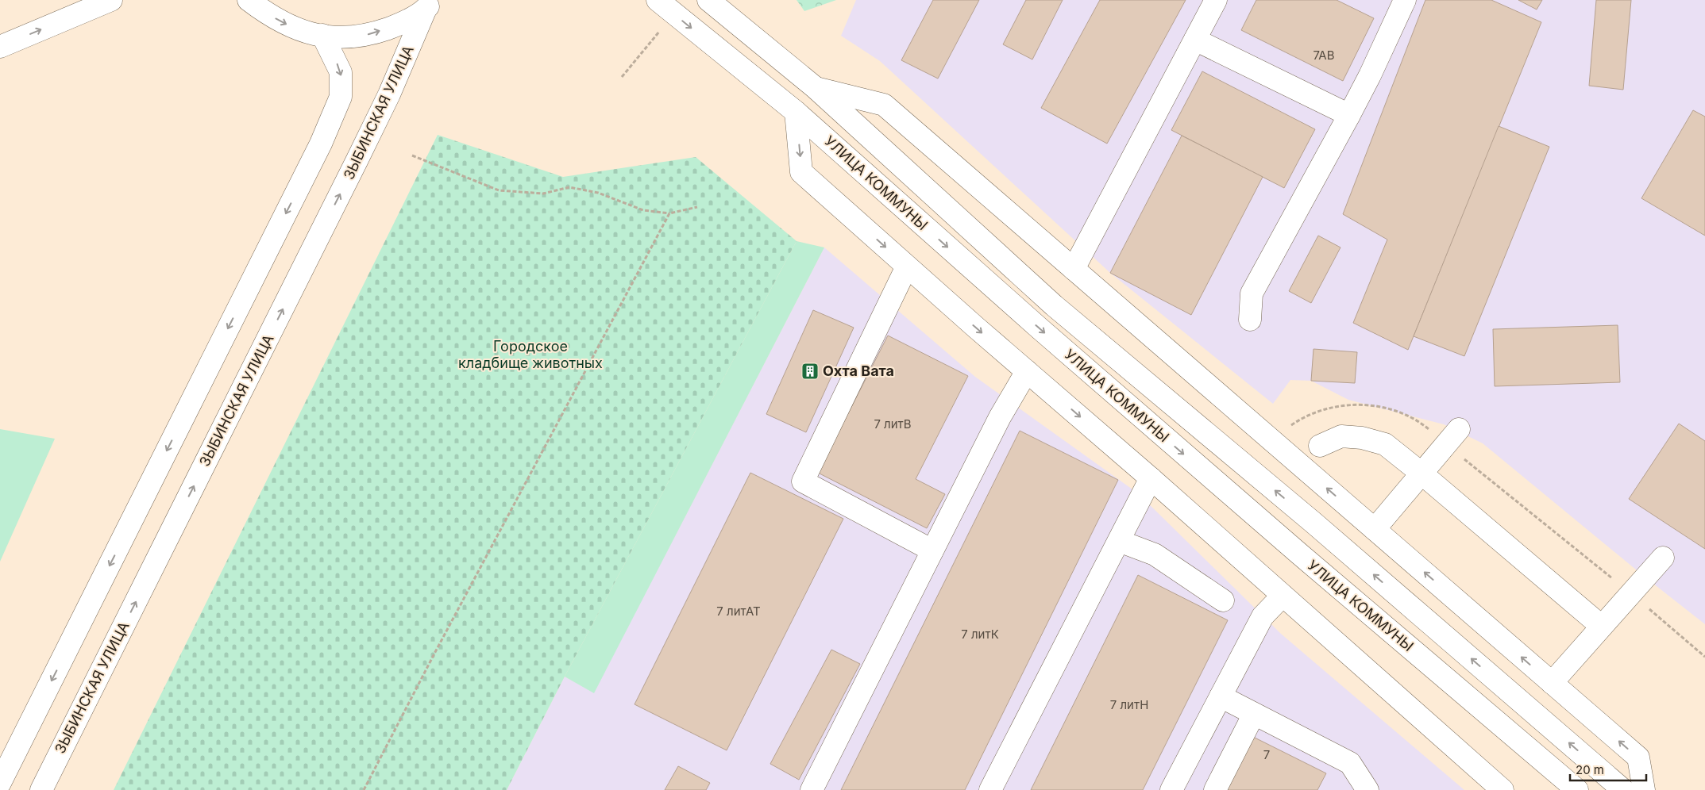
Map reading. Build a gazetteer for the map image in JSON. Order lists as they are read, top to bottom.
{
  "streets": {
    "street": ["ЗЫБИНСКАЯ УЛИЦА", "УЛИЦА КОММУНЫ"]
  },
  "parks": ["Городское кладбище животных"],
  "places": {
    "building": ["Охта Вата"]
  },
  "house_numbers": [
    "7АВ",
    "7 литВ",
    "7 литАТ",
    "7 литК",
    "7 литН",
    "7"
  ],
  "scale_bar": "20 m"
}
